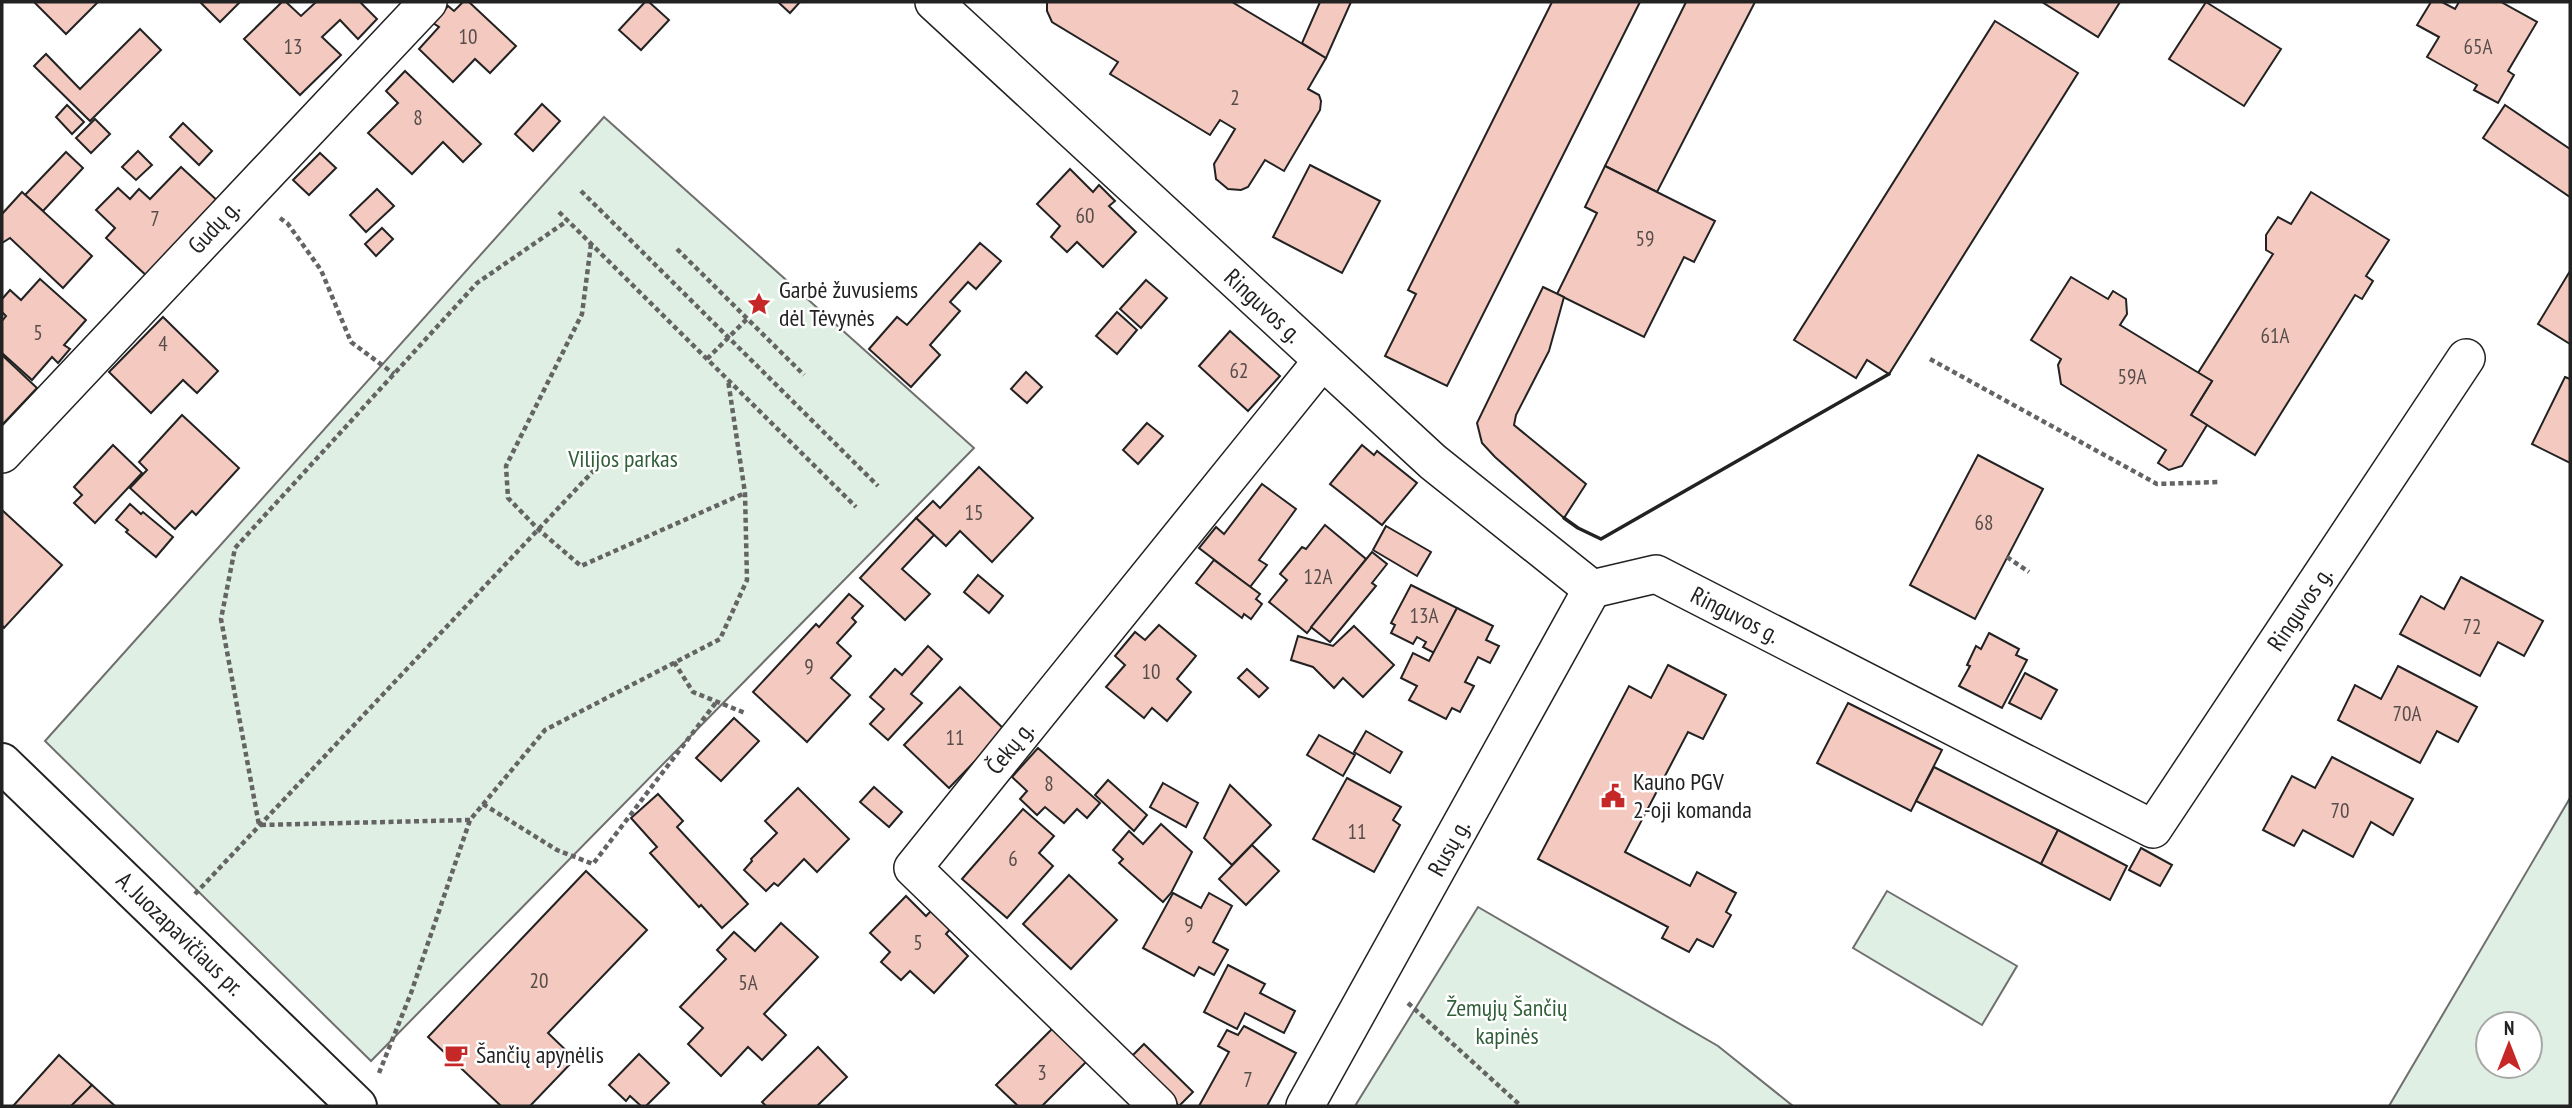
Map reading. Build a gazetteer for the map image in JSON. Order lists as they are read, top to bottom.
{
  "streets": {
    "main road": ["A. Juozapavičiaus pr."],
    "street": [
      "Gudų g.",
      "Ringuvos g.",
      "Čekų g.",
      "Rusų g."
    ]
  },
  "crossings": [
    ["Ringuvos g.", "Čekų g."],
    ["Ringuvos g.", "Rusų g."]
  ],
  "parks": ["Vilijos parkas", "Žemųjų Šančių kapinės"],
  "places": {
    "place": ["Garbė žuvusiems dėl Tėvynės"],
    "public building": ["Kauno PGV 2-oji komanda"],
    "cafe": ["Šančių apynėlis"]
  },
  "house_numbers": [
    "10",
    "13",
    "65A",
    "2",
    "8",
    "60",
    "7",
    "59",
    "5",
    "61A",
    "4",
    "62",
    "59A",
    "15",
    "68",
    "12A",
    "13A",
    "72",
    "9",
    "10",
    "70A",
    "11",
    "8",
    "70",
    "11",
    "6",
    "9",
    "5",
    "20",
    "5A",
    "3",
    "7"
  ],
  "north": "top"
}
